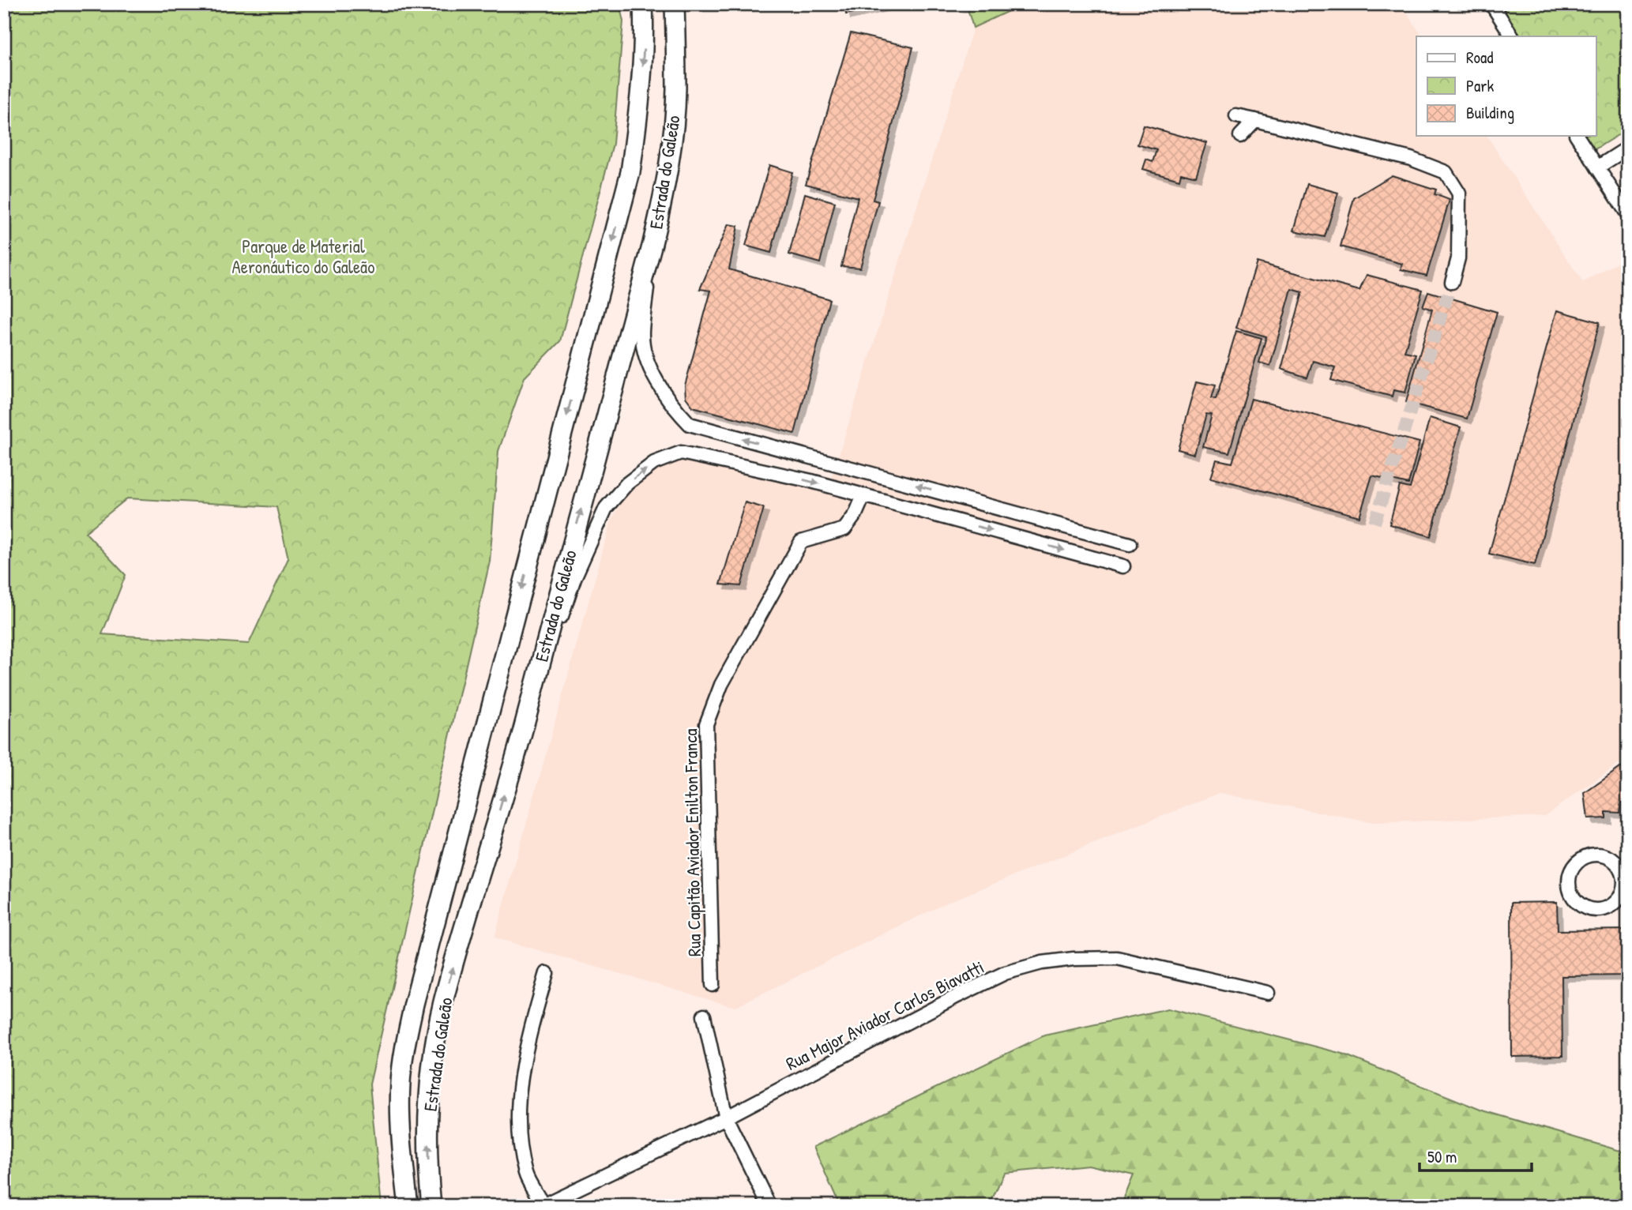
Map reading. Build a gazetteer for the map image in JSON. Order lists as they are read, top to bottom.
{
  "streets": {
    "main road": ["Estrada do Galeão"],
    "street": ["Rua Capitão Aviador Enilton Franca", "Rua Major Aviador Carlos Biavatti"]
  },
  "parks": ["Parque de Material Aeronáutico do Galeão"],
  "legend": ["Road", "Park", "Building"],
  "scale_bar": "50 m"
}
